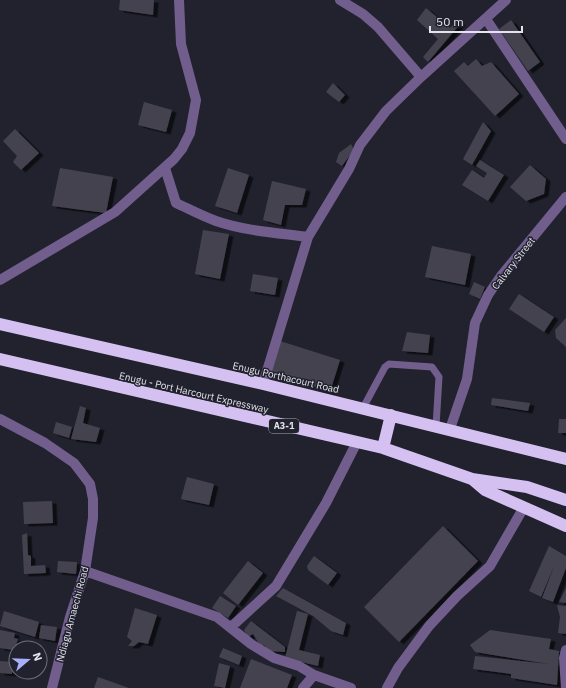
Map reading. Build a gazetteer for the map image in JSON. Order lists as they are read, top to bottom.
{
  "streets": {
    "highway": ["Enugu Porthacourt Road", "Enugu - Port Harcourt Expressway", "A3-1"],
    "street": ["Calvary Street", "Ndiagu Amaechi Road"]
  },
  "crossings": [
    ["Calvary Street", "Enugu Porthacourt Road"]
  ],
  "scale_bar": "50 m",
  "north": "right"
}
